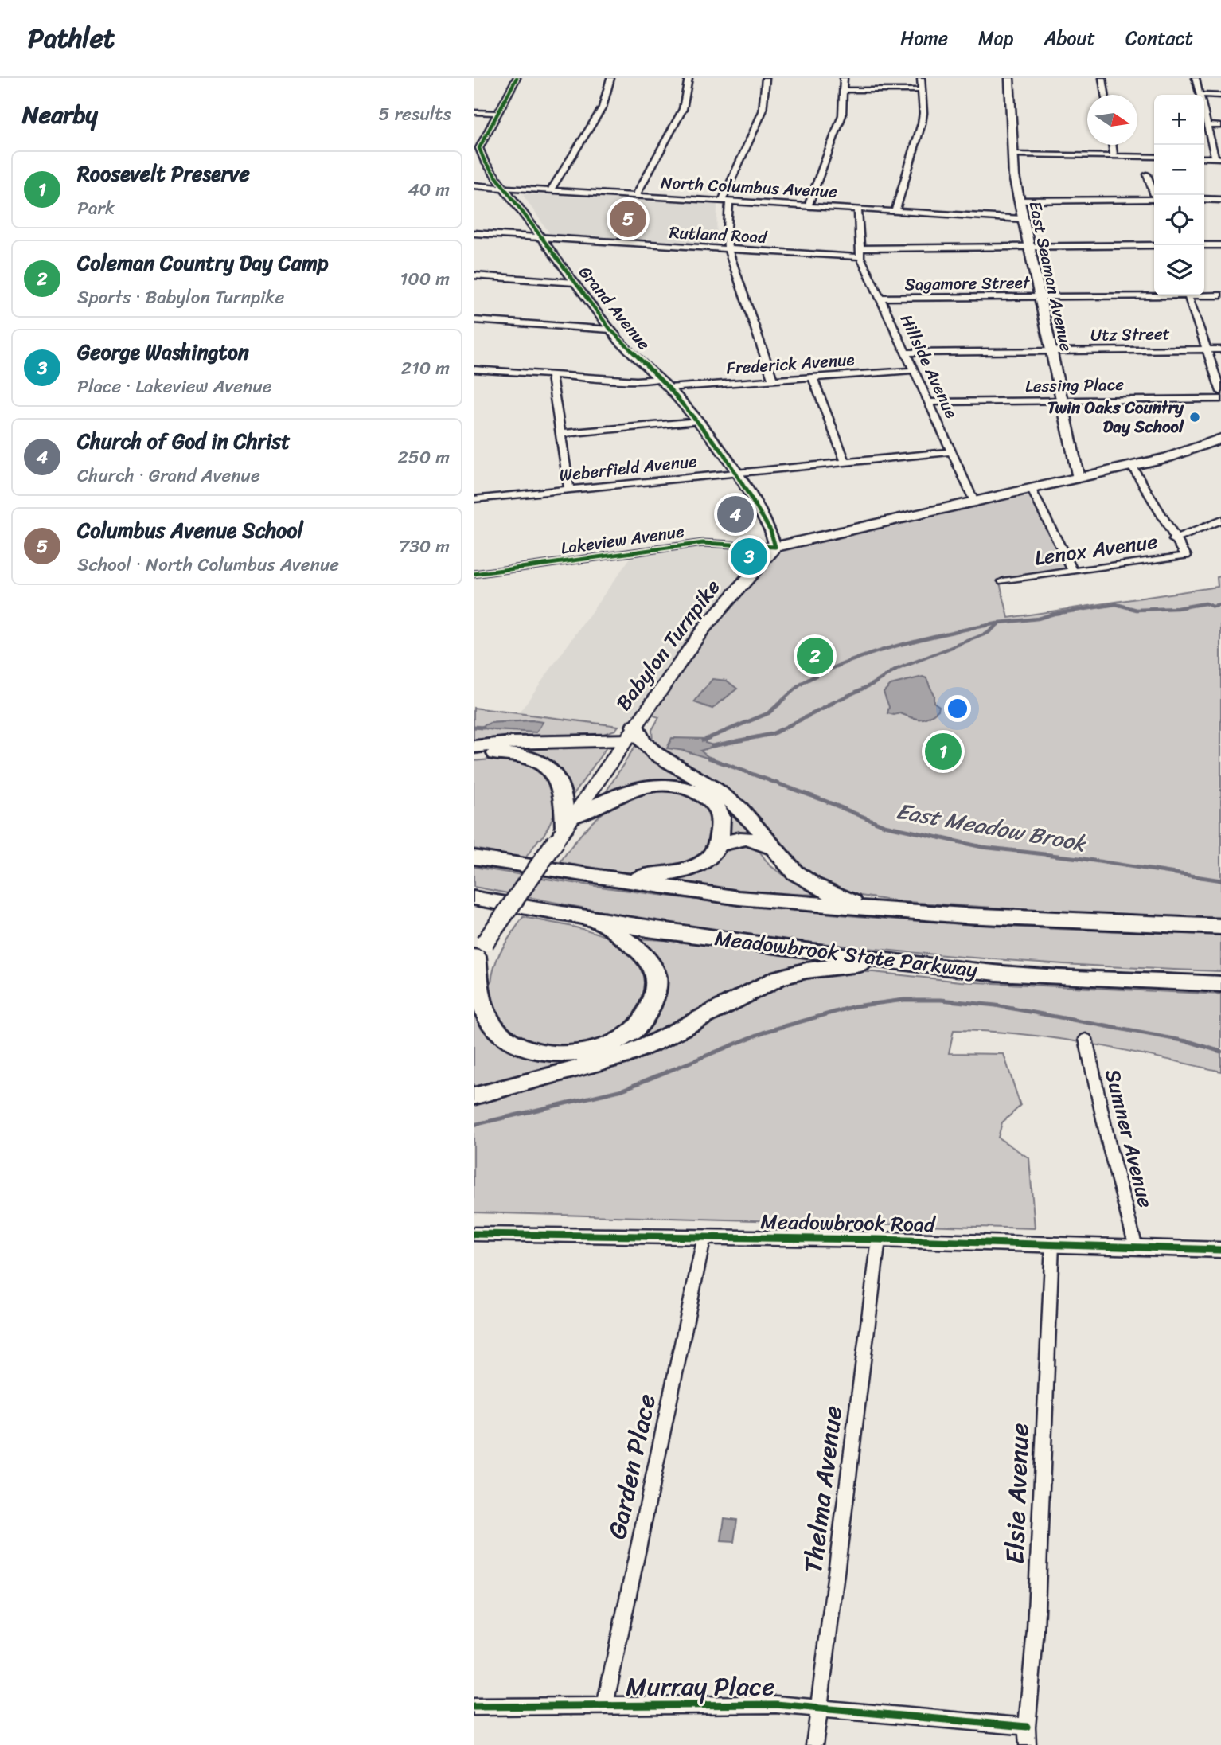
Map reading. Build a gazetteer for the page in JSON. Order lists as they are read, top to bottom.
{
  "streets": {
    "highway": ["Meadowbrook State Parkway"],
    "main road": ["East Seaman Avenue", "Babylon Turnpike"],
    "street": [
      "North Columbus Avenue",
      "Rutland Road",
      "Sagamore Street",
      "Grand Avenue",
      "Utz Street",
      "Frederick Avenue",
      "Hillside Avenue",
      "Lessing Place",
      "Weberfield Avenue",
      "Lakeview Avenue",
      "Lenox Avenue",
      "Sumner Avenue",
      "Meadowbrook Road",
      "Garden Place",
      "Thelma Avenue",
      "Elsie Avenue",
      "Murray Place"
    ]
  },
  "crossings": [
    ["North Columbus Avenue", "East Seaman Avenue"],
    ["North Columbus Avenue", "Grand Avenue"],
    ["North Columbus Avenue", "Hillside Avenue"],
    ["Rutland Road", "Grand Avenue"],
    ["Rutland Road", "Hillside Avenue"],
    ["East Seaman Avenue", "Sagamore Street"],
    ["East Seaman Avenue", "Utz Street"],
    ["East Seaman Avenue", "Lessing Place"],
    ["Sagamore Street", "Hillside Avenue"],
    ["Grand Avenue", "Frederick Avenue"],
    ["Grand Avenue", "Weberfield Avenue"],
    ["Grand Avenue", "Lakeview Avenue"],
    ["Grand Avenue", "Babylon Turnpike"],
    ["Utz Street", "Hillside Avenue"],
    ["Frederick Avenue", "Hillside Avenue"],
    ["Hillside Avenue", "Lessing Place"],
    ["Hillside Avenue", "Weberfield Avenue"],
    ["Lakeview Avenue", "Babylon Turnpike"],
    ["Sumner Avenue", "Meadowbrook Road"],
    ["Meadowbrook Road", "Garden Place"],
    ["Meadowbrook Road", "Thelma Avenue"],
    ["Meadowbrook Road", "Elsie Avenue"],
    ["Garden Place", "Murray Place"],
    ["Thelma Avenue", "Murray Place"],
    ["Elsie Avenue", "Murray Place"]
  ],
  "water": ["East Meadow Brook"],
  "places": ["Twin Oaks Country Day School"],
  "north": "right",
  "page": {
    "header": "Pathlet",
    "nav": [
      "Home",
      "Map",
      "About",
      "Contact"
    ],
    "heading": ["Nearby", "5 results"],
    "map_buttons": ["+", "−"],
    "list": [
      {
        "mark": "1",
        "name": "Roosevelt Preserve",
        "note": "Park",
        "value": "40 m"
      },
      {
        "mark": "2",
        "name": "Coleman Country Day Camp",
        "note": "Sports · Babylon Turnpike",
        "value": "100 m"
      },
      {
        "mark": "3",
        "name": "George Washington",
        "note": "Place · Lakeview Avenue",
        "value": "210 m"
      },
      {
        "mark": "4",
        "name": "Church of God in Christ",
        "note": "Church · Grand Avenue",
        "value": "250 m"
      },
      {
        "mark": "5",
        "name": "Columbus Avenue School",
        "note": "School · North Columbus Avenue",
        "value": "730 m"
      }
    ],
    "pins": [
      "5",
      "4",
      "3",
      "2",
      "1"
    ]
  }
}
